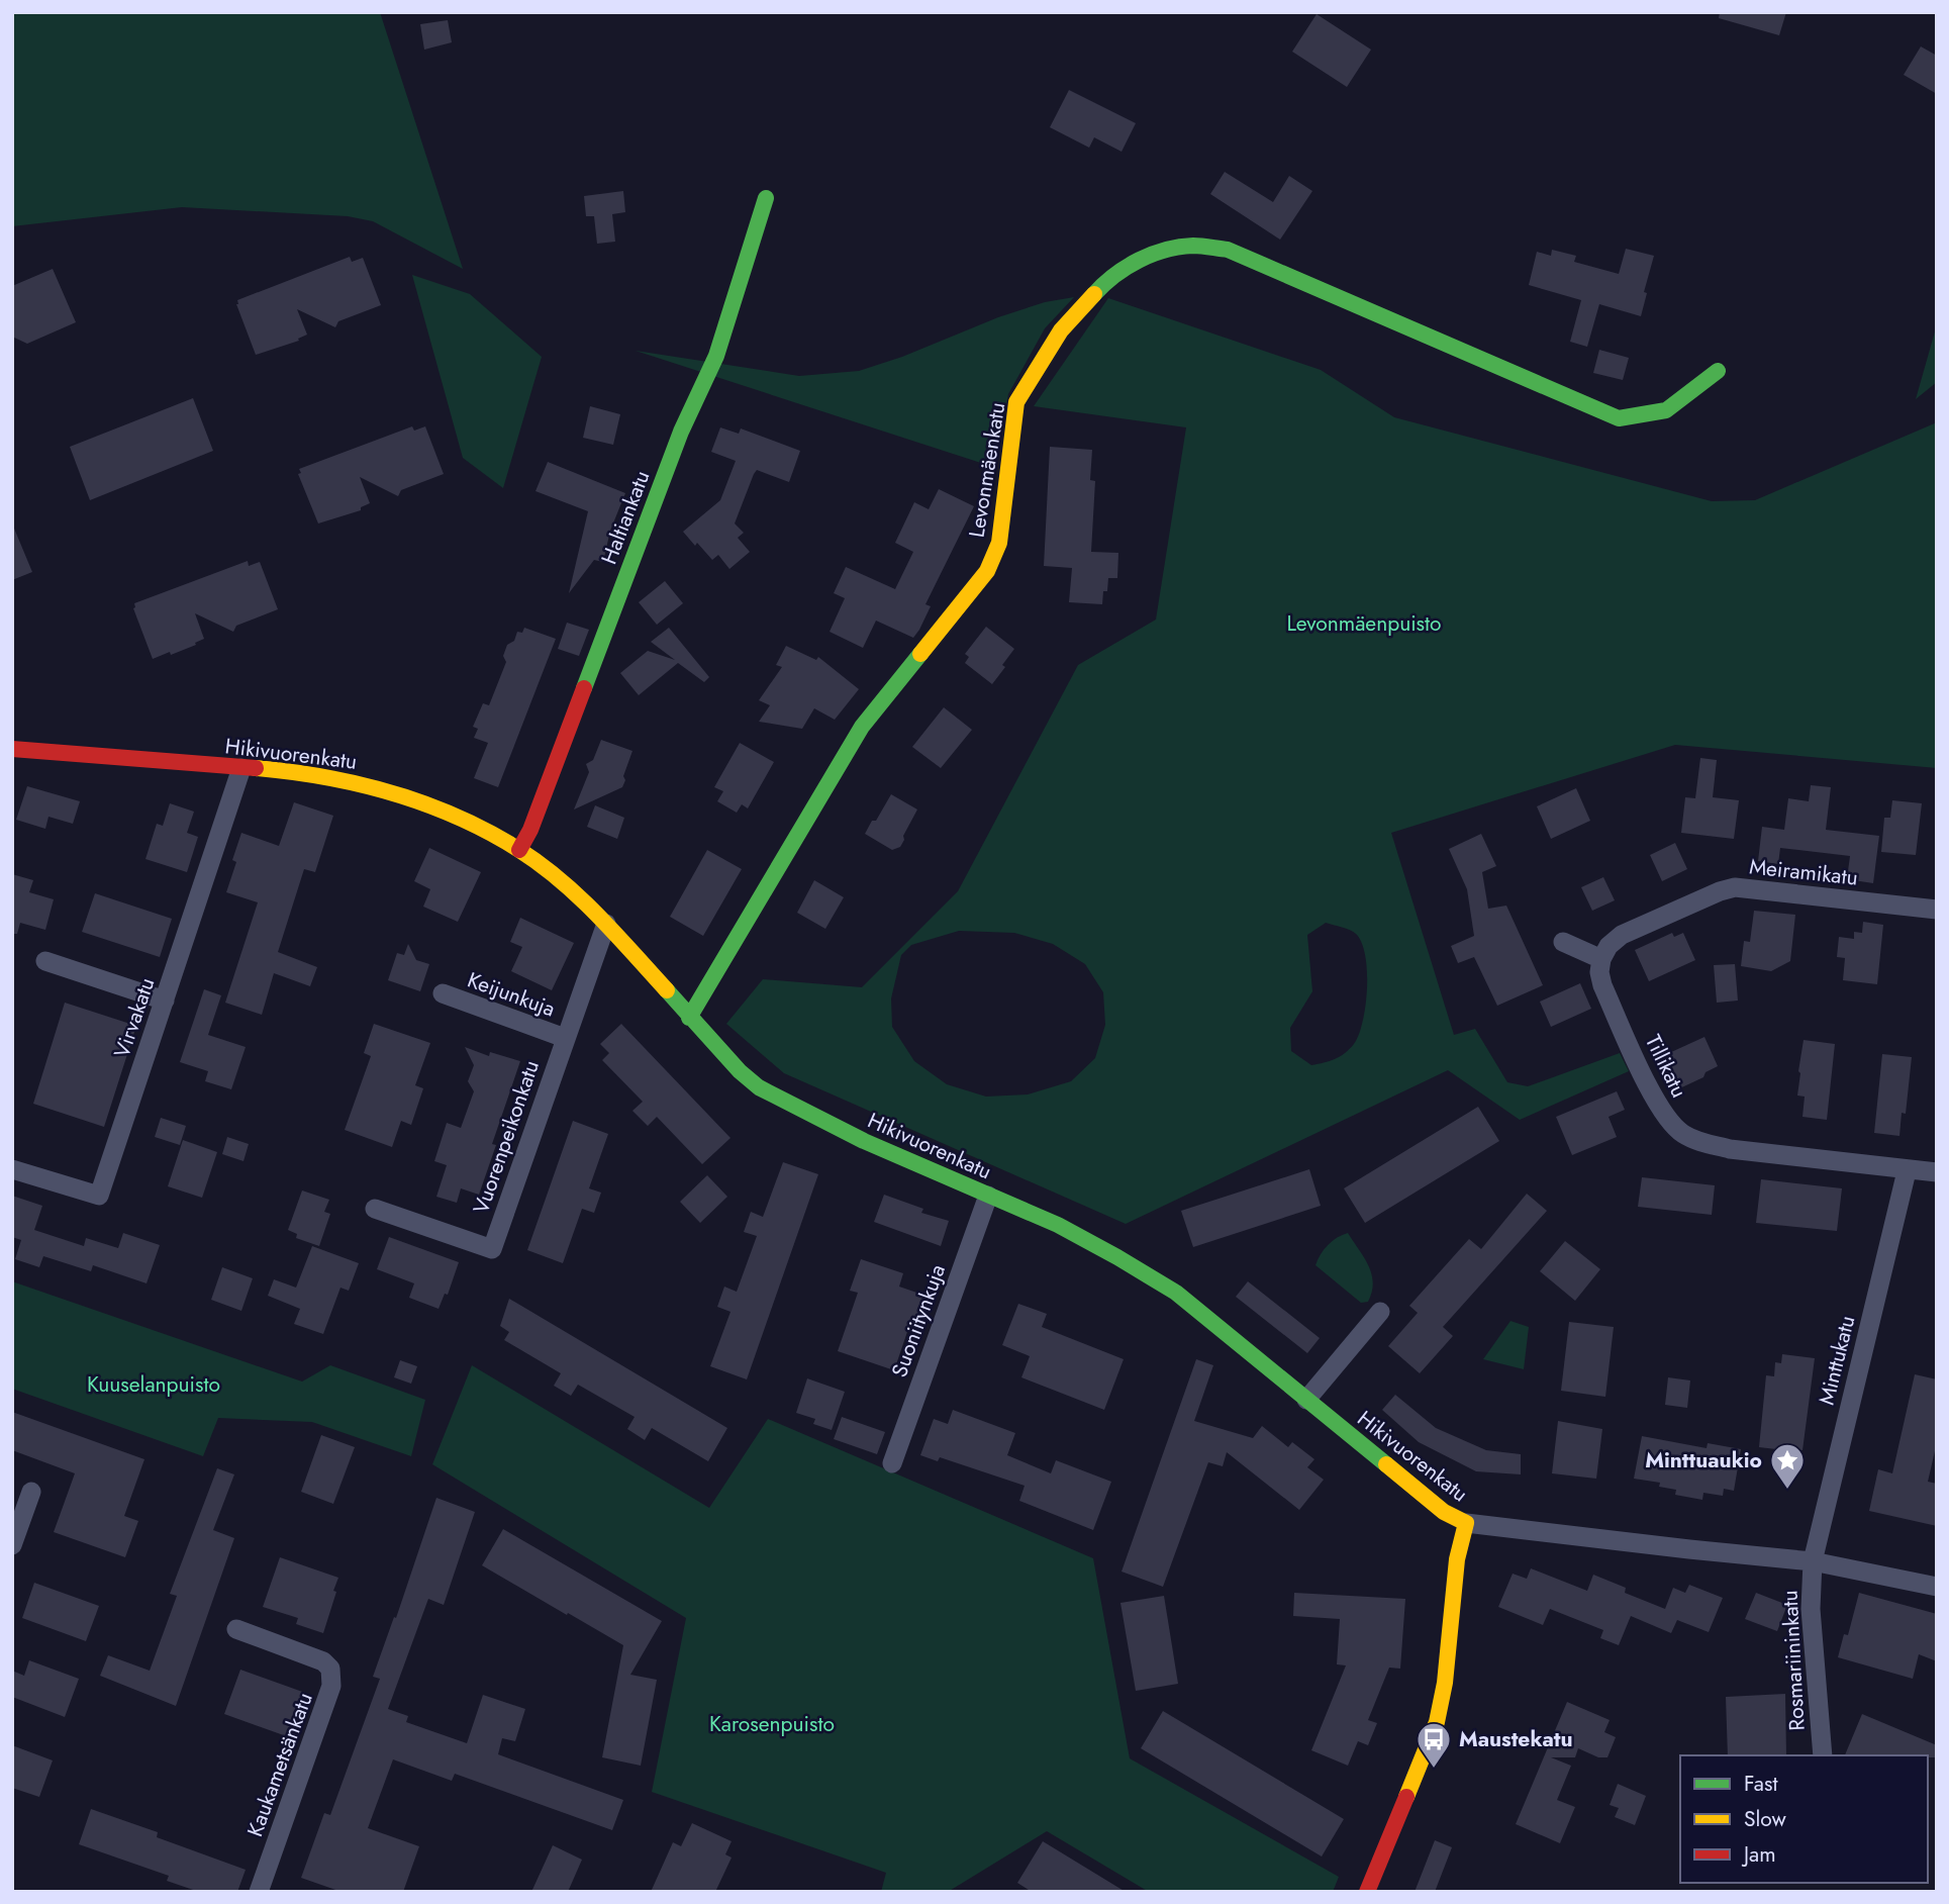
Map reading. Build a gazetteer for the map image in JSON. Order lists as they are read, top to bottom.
{
  "streets": {
    "street": [
      "Levonmäenkatu",
      "Haltiankatu",
      "Hikivuorenkatu",
      "Meiramikatu",
      "Keijunkuja",
      "Virvakatu",
      "Tillikatu",
      "Vuorenpeikonkatu",
      "Suoniitynkuja",
      "Minttukatu",
      "Rosmariininkatu",
      "Kaukametsänkatu"
    ]
  },
  "crossings": [
    ["Levonmäenkatu", "Hikivuorenkatu"],
    ["Haltiankatu", "Hikivuorenkatu"],
    ["Hikivuorenkatu", "Virvakatu"],
    ["Hikivuorenkatu", "Vuorenpeikonkatu"],
    ["Hikivuorenkatu", "Suoniitynkuja"],
    ["Meiramikatu", "Tillikatu"],
    ["Keijunkuja", "Vuorenpeikonkatu"],
    ["Tillikatu", "Minttukatu"],
    ["Minttukatu", "Rosmariininkatu"]
  ],
  "parks": ["Levonmäenpuisto", "Kuuselanpuisto", "Karosenpuisto"],
  "places": {
    "place": ["Minttuaukio"],
    "bus stop": ["Maustekatu"]
  },
  "legend": ["Fast", "Slow", "Jam"]
}
